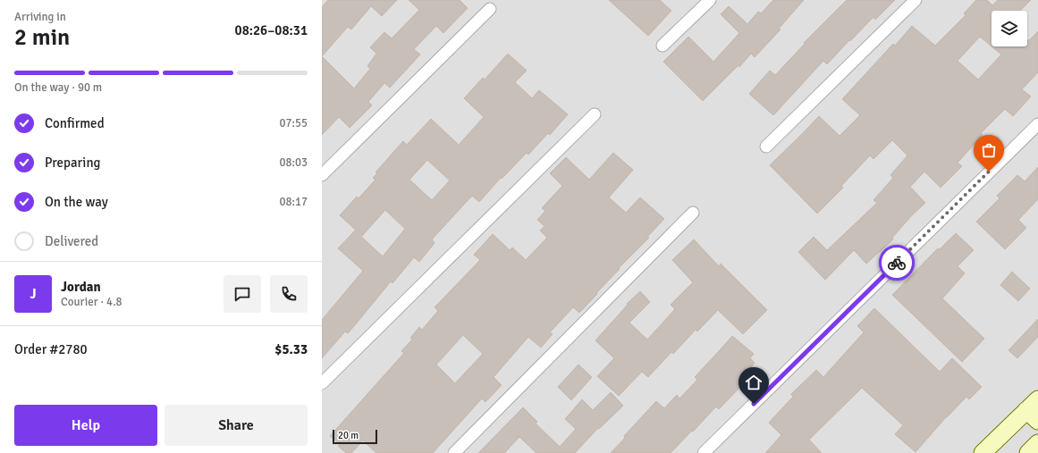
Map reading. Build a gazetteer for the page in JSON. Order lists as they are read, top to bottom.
{
  "scale_bar": "20 m",
  "page": {
    "heading": ["2 min", "Arriving in", "08:26–08:31"],
    "panel": [
      "Jordan",
      "Courier · 4.8",
      "Order #2780",
      "$5.33"
    ],
    "bar": "On the way · 90 m",
    "list": [
      ["Confirmed", "07:55"],
      ["Preparing", "08:03"],
      ["On the way", "08:17"],
      "Delivered"
    ],
    "round": "J",
    "buttons": ["Help", "Share"],
    "scale": "20 m"
  }
}
